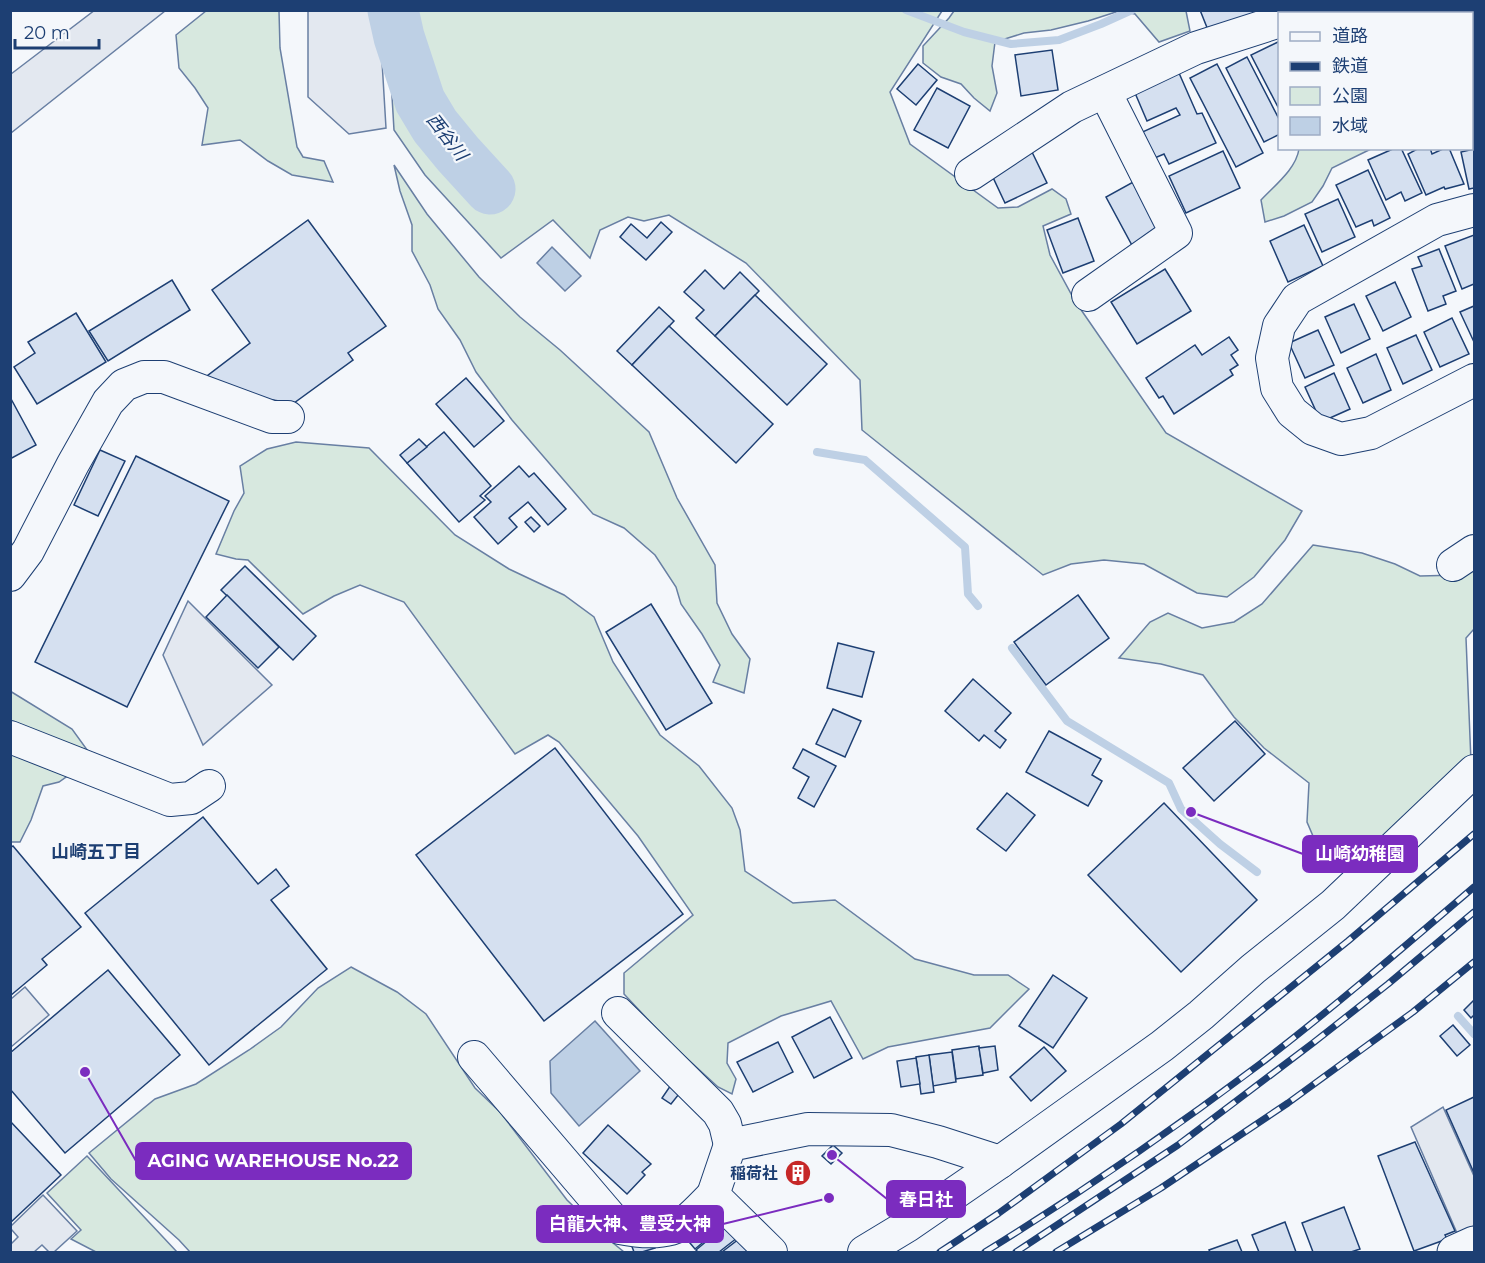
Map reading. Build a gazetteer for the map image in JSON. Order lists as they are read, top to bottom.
{
  "districts": ["山崎五丁目"],
  "water": ["西谷川"],
  "places": {
    "other": [
      "山崎幼稚園",
      "AGING WAREHOUSE No.22",
      "春日社",
      "白龍大神、豊受大神"
    ],
    "building": ["稲荷社"]
  },
  "legend": [
    "道路",
    "鉄道",
    "公園",
    "水域"
  ],
  "scale_bar": "20 m"
}
